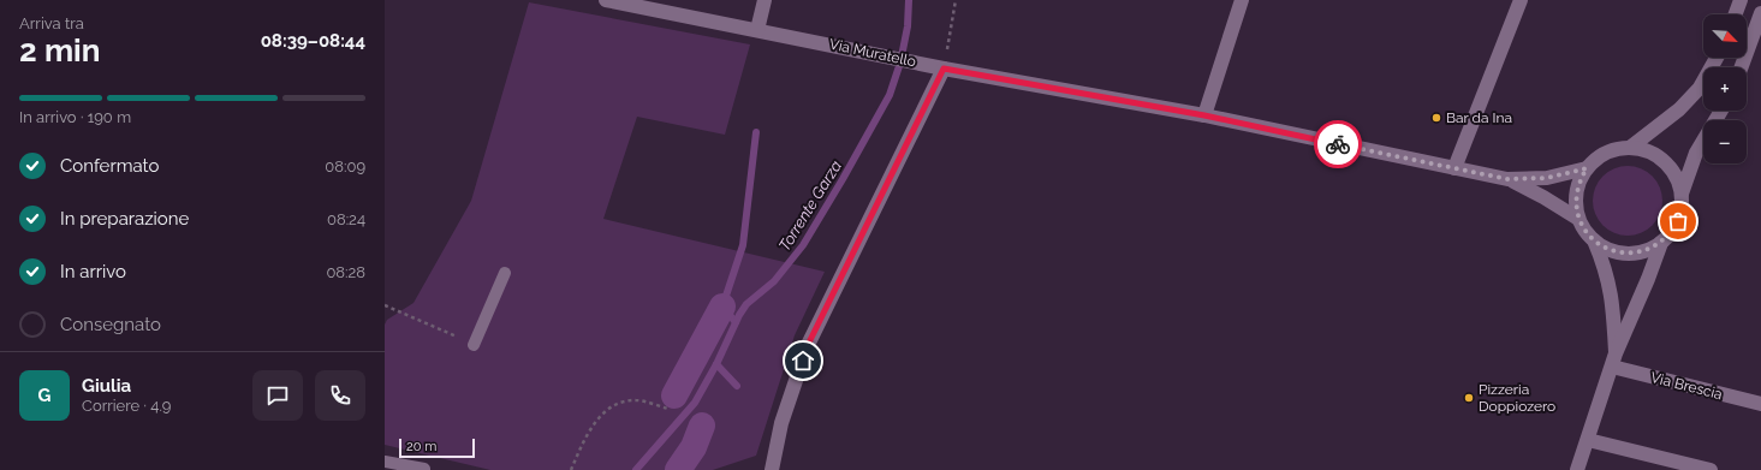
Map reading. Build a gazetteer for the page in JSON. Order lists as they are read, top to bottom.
{
  "streets": {
    "street": ["Via Muratello", "Via Brescia"]
  },
  "water": ["Torrente Garza"],
  "places": ["Bar da Ina", "Pizzeria Doppiozero"],
  "scale_bar": "20 m",
  "north": "bottom right",
  "page": {
    "heading": ["2 min", "Arriva tra", "08:39–08:44"],
    "panel": ["Giulia", "Corriere · 4.9"],
    "map_buttons": ["+", "−"],
    "bar": "In arrivo · 190 m",
    "list": [
      ["Confermato", "08:09"],
      ["In preparazione", "08:24"],
      ["In arrivo", "08:28"],
      "Consegnato"
    ],
    "round": "G",
    "scale": "20 m"
  }
}
